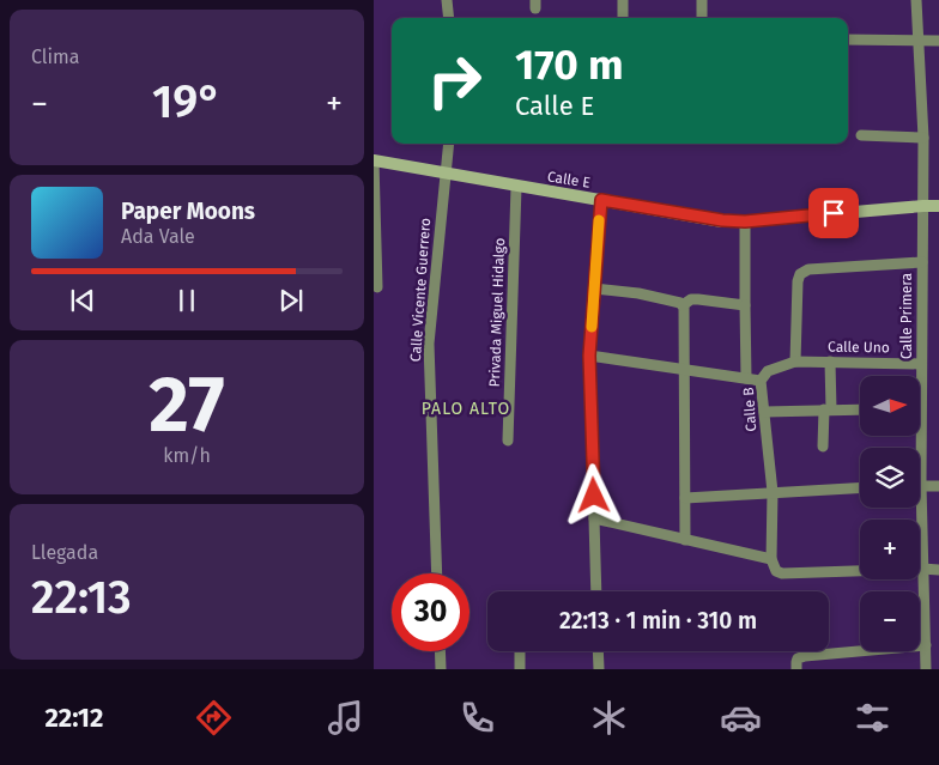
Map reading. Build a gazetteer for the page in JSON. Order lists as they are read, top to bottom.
{
  "streets": {
    "main road": ["Calle E"],
    "street": [
      "Calle Vicente Guerrero",
      "Privada Miguel Hidalgo",
      "Calle Primera",
      "Calle Uno",
      "Calle B"
    ]
  },
  "crossings": [
    ["Calle E", "Calle Vicente Guerrero"],
    ["Calle E", "Privada Miguel Hidalgo"],
    ["Calle E", "Calle Primera"],
    ["Calle Primera", "Calle Uno"],
    ["Calle Uno", "Calle B"]
  ],
  "districts": ["PALO ALTO"],
  "north": "right",
  "page": {
    "tile": [
      "Clima",
      ["27", "km/h"],
      ["Llegada", "22:13"]
    ],
    "turn": ["170 m", "Calle E"],
    "heat": ["−", "19°", "+"],
    "song": ["Paper Moons", "Ada Vale"],
    "map_buttons": ["+", "−"],
    "limit": "30",
    "trip": "22:13 · 1 min · 310 m",
    "tabs": "22:12"
  }
}
